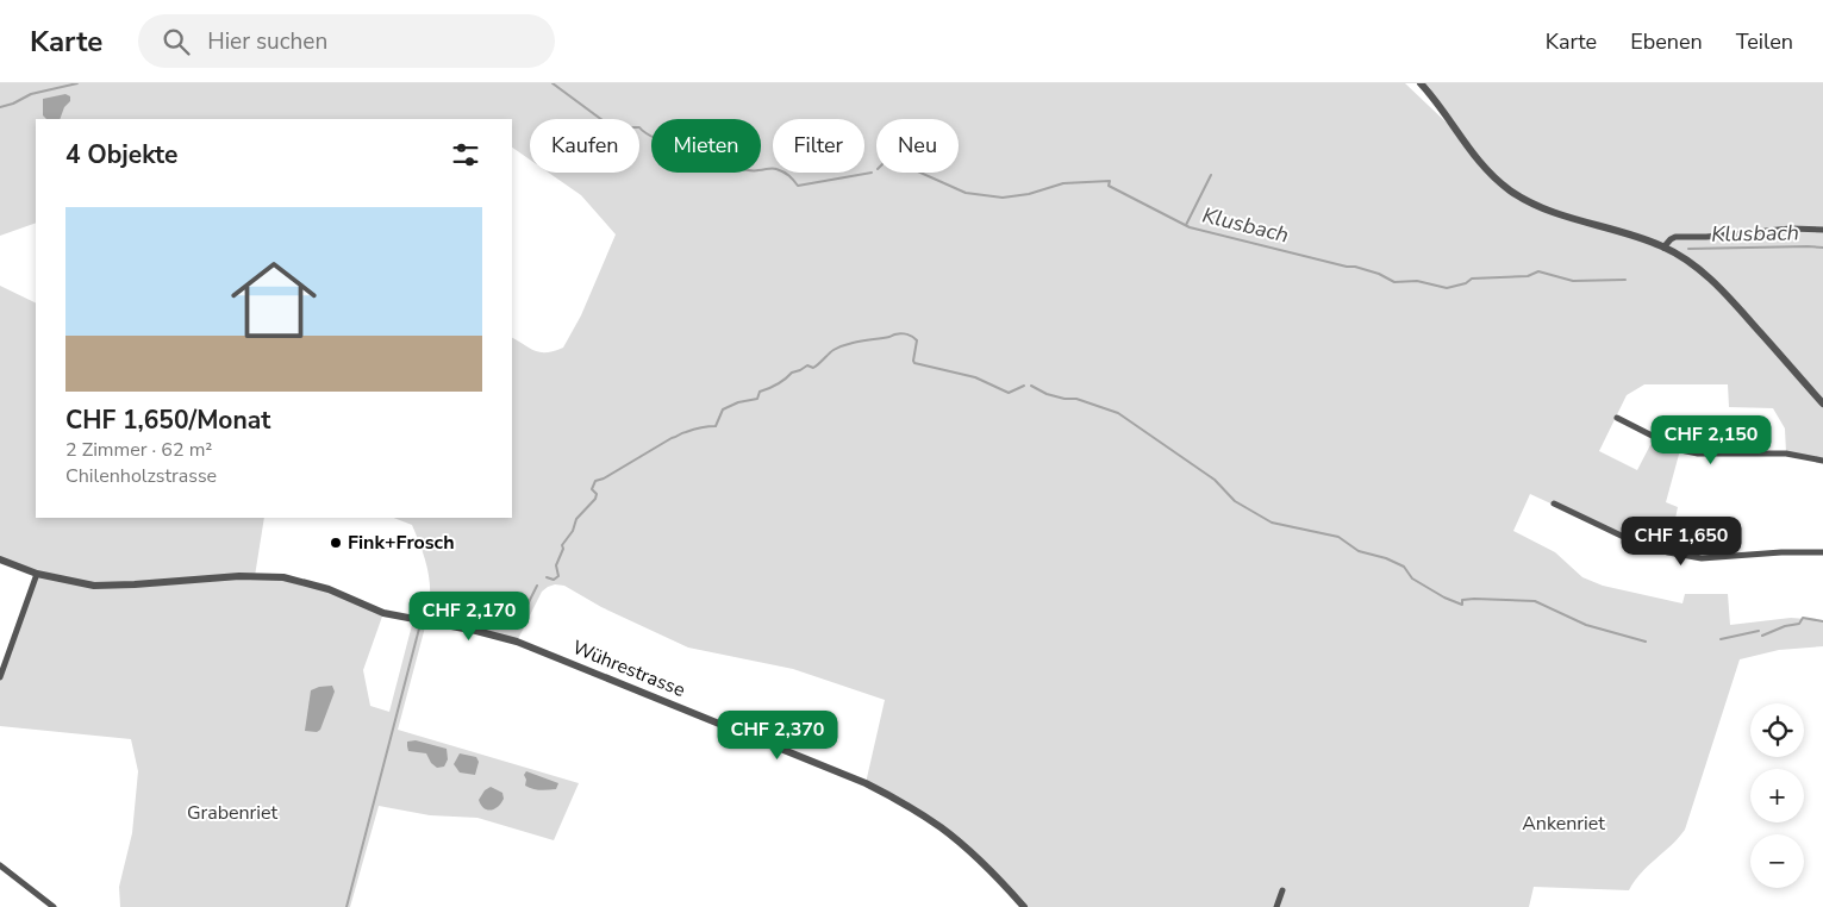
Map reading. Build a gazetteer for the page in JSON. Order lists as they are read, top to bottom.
{
  "streets": {
    "street": ["Wührestrasse"]
  },
  "water": ["Klusbach"],
  "parks": ["Grabenriet", "Ankenriet"],
  "places": ["Fink+Frosch"],
  "page": {
    "header": "Karte",
    "search": "Hier suchen",
    "nav": ["Karte", "Ebenen", "Teilen"],
    "chip": [
      "Kaufen",
      "Mieten",
      "Filter",
      "Neu"
    ],
    "heading": "4 Objekte",
    "list": [
      {
        "name": "CHF 1,650/Monat",
        "note": "2 Zimmer · 62 m² · Chilenholzstrasse"
      }
    ],
    "price": [
      "CHF 2,150",
      "CHF 1,650",
      "CHF 2,170",
      "CHF 2,370"
    ],
    "map_buttons": ["+", "−"]
  }
}
